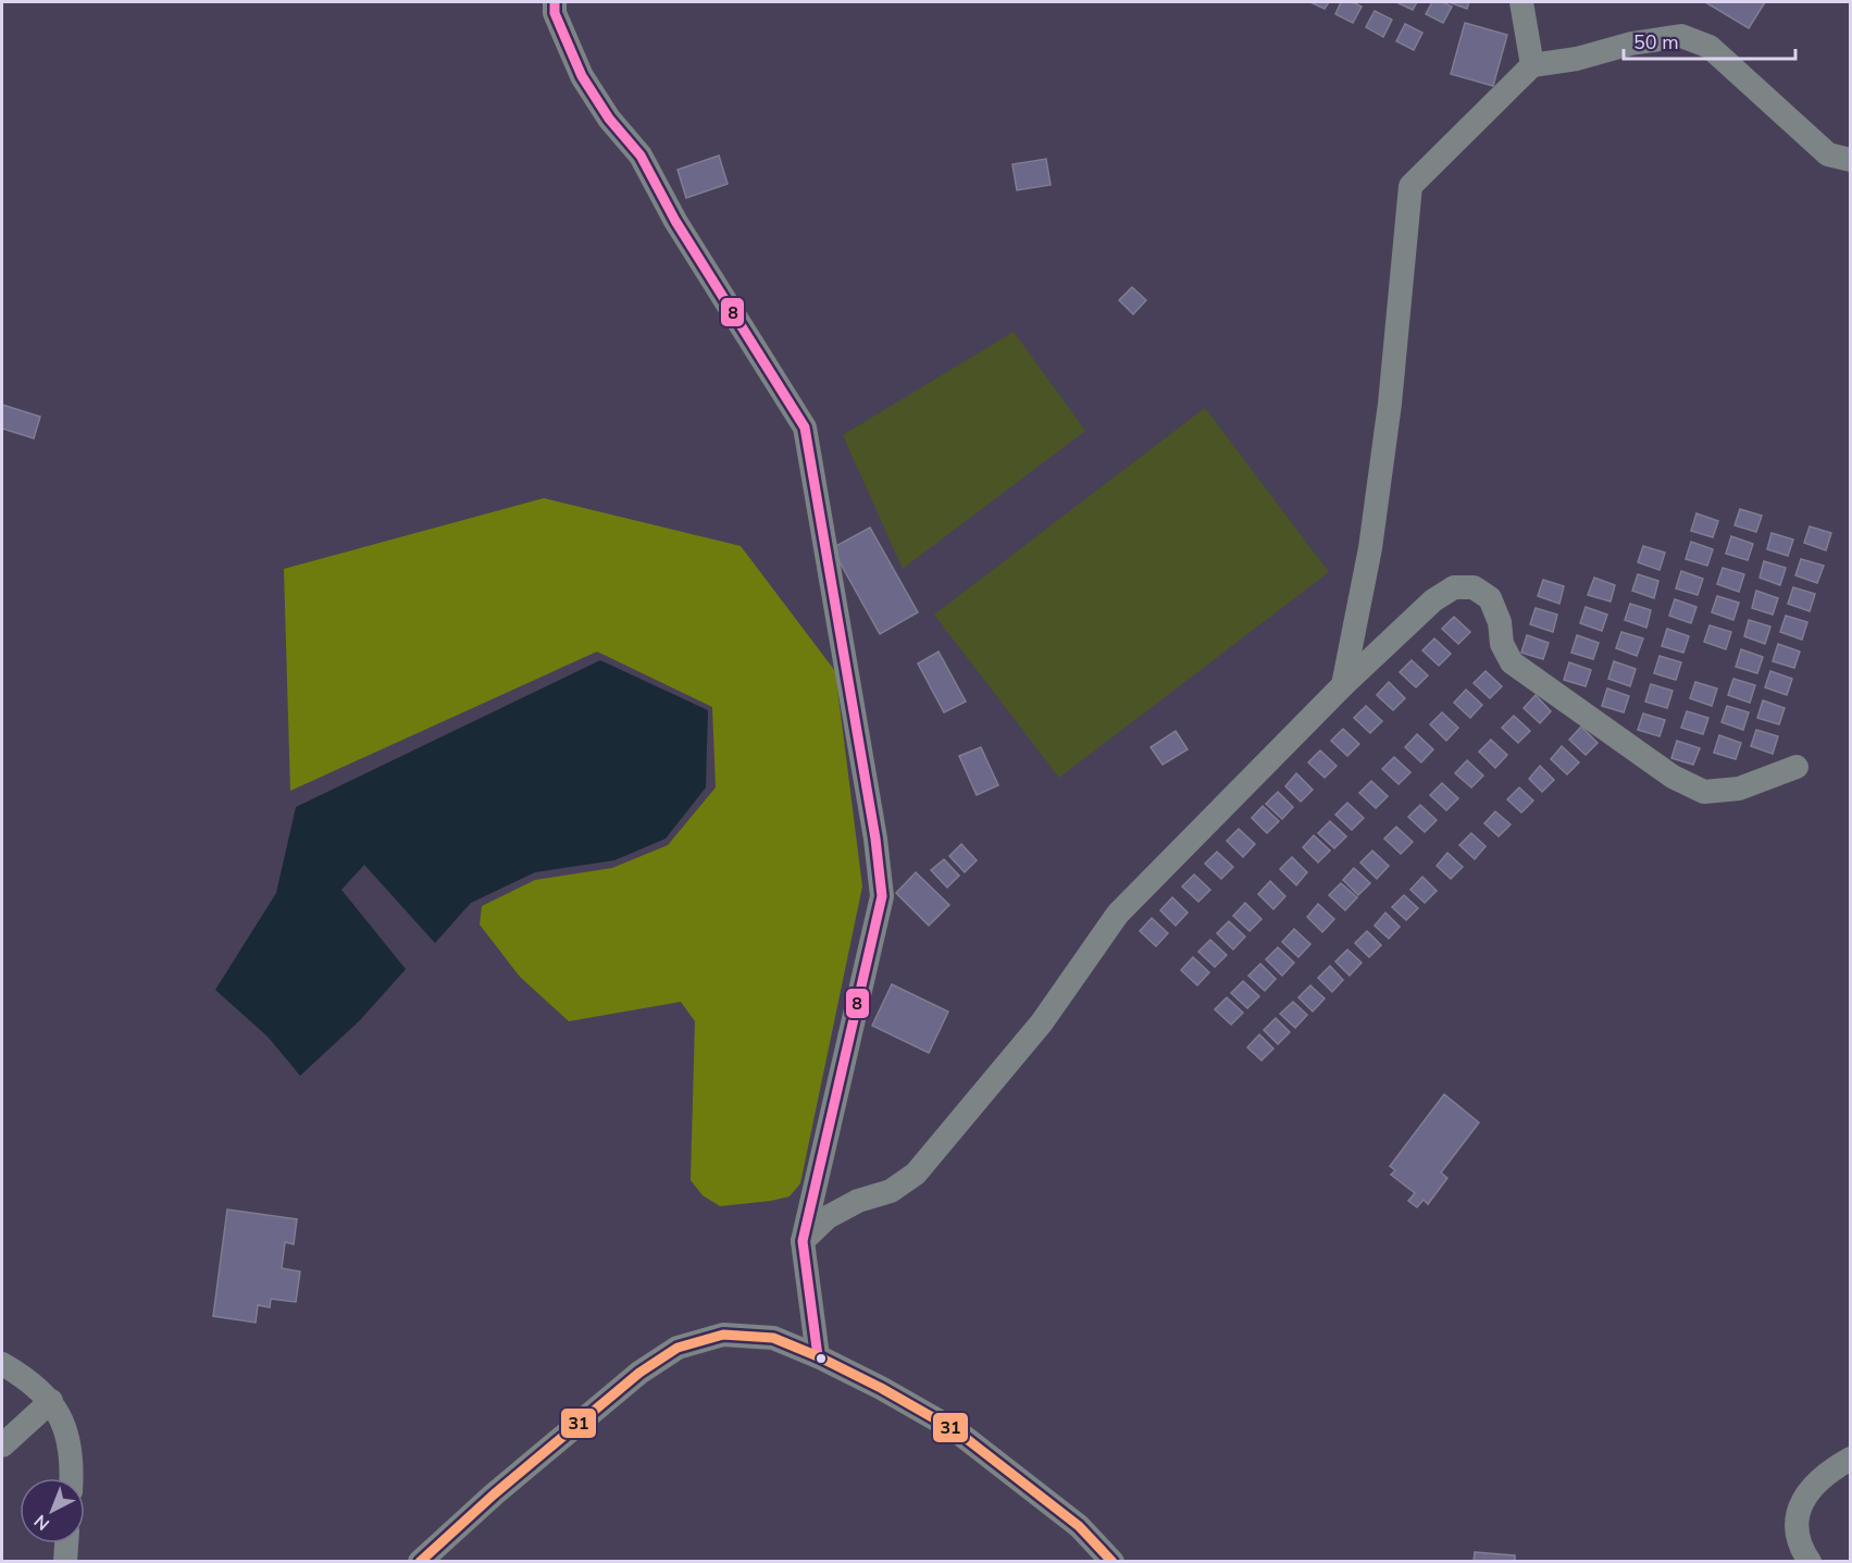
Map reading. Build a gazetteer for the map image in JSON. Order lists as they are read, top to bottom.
{
  "lines": ["transit line 8", "transit line 31"],
  "scale_bar": "50 m",
  "north": "bottom left"
}
